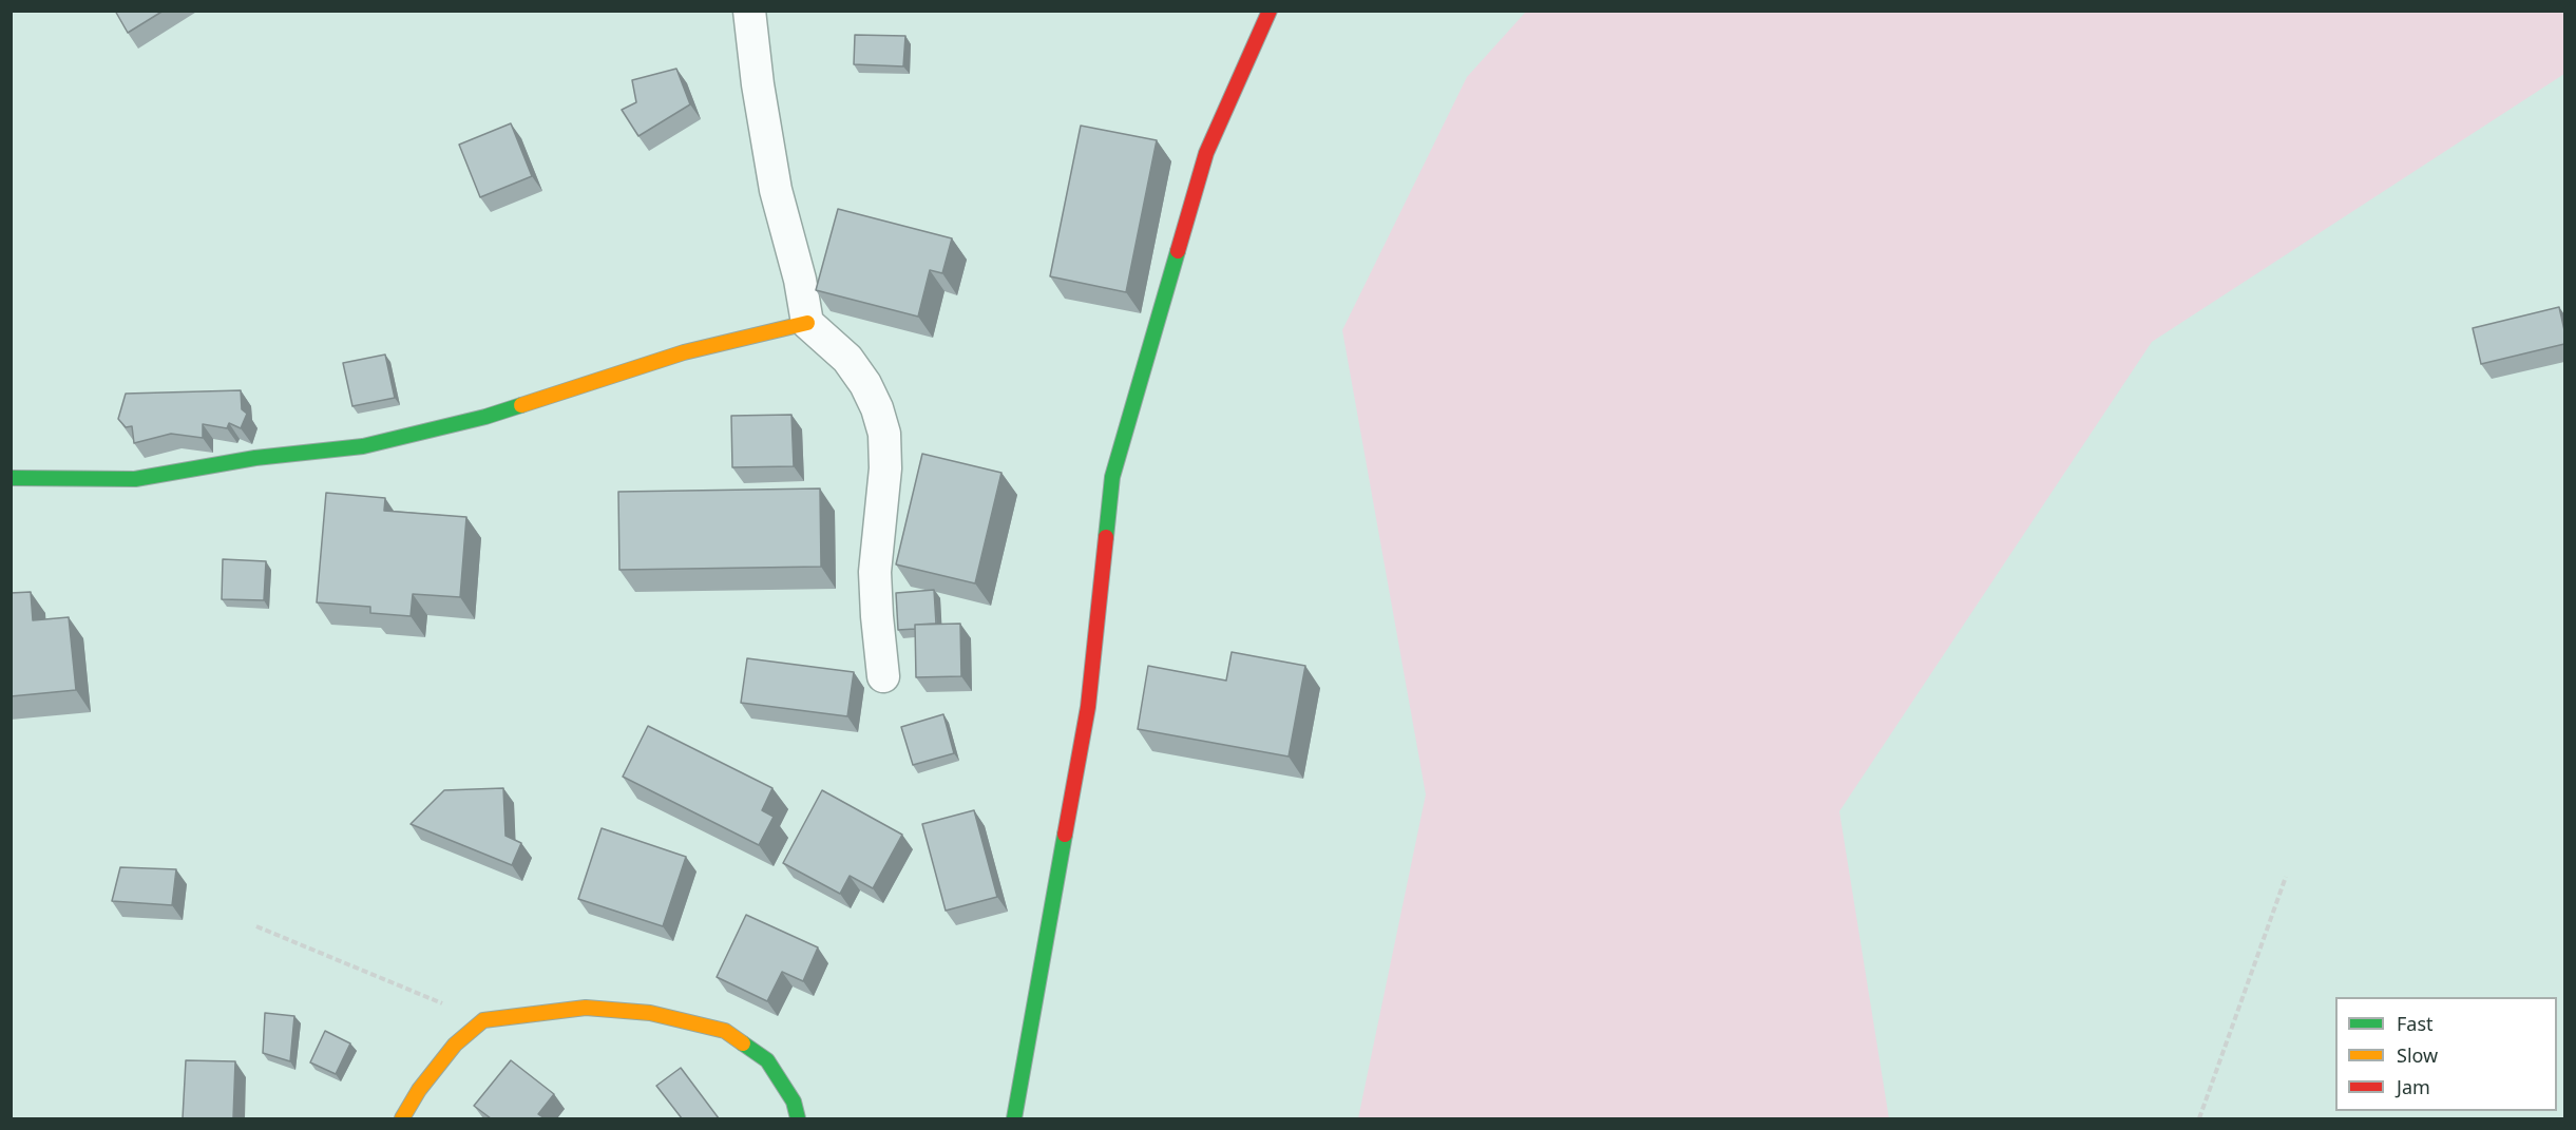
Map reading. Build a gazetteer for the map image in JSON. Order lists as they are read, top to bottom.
{
  "legend": ["Fast", "Slow", "Jam"]
}
